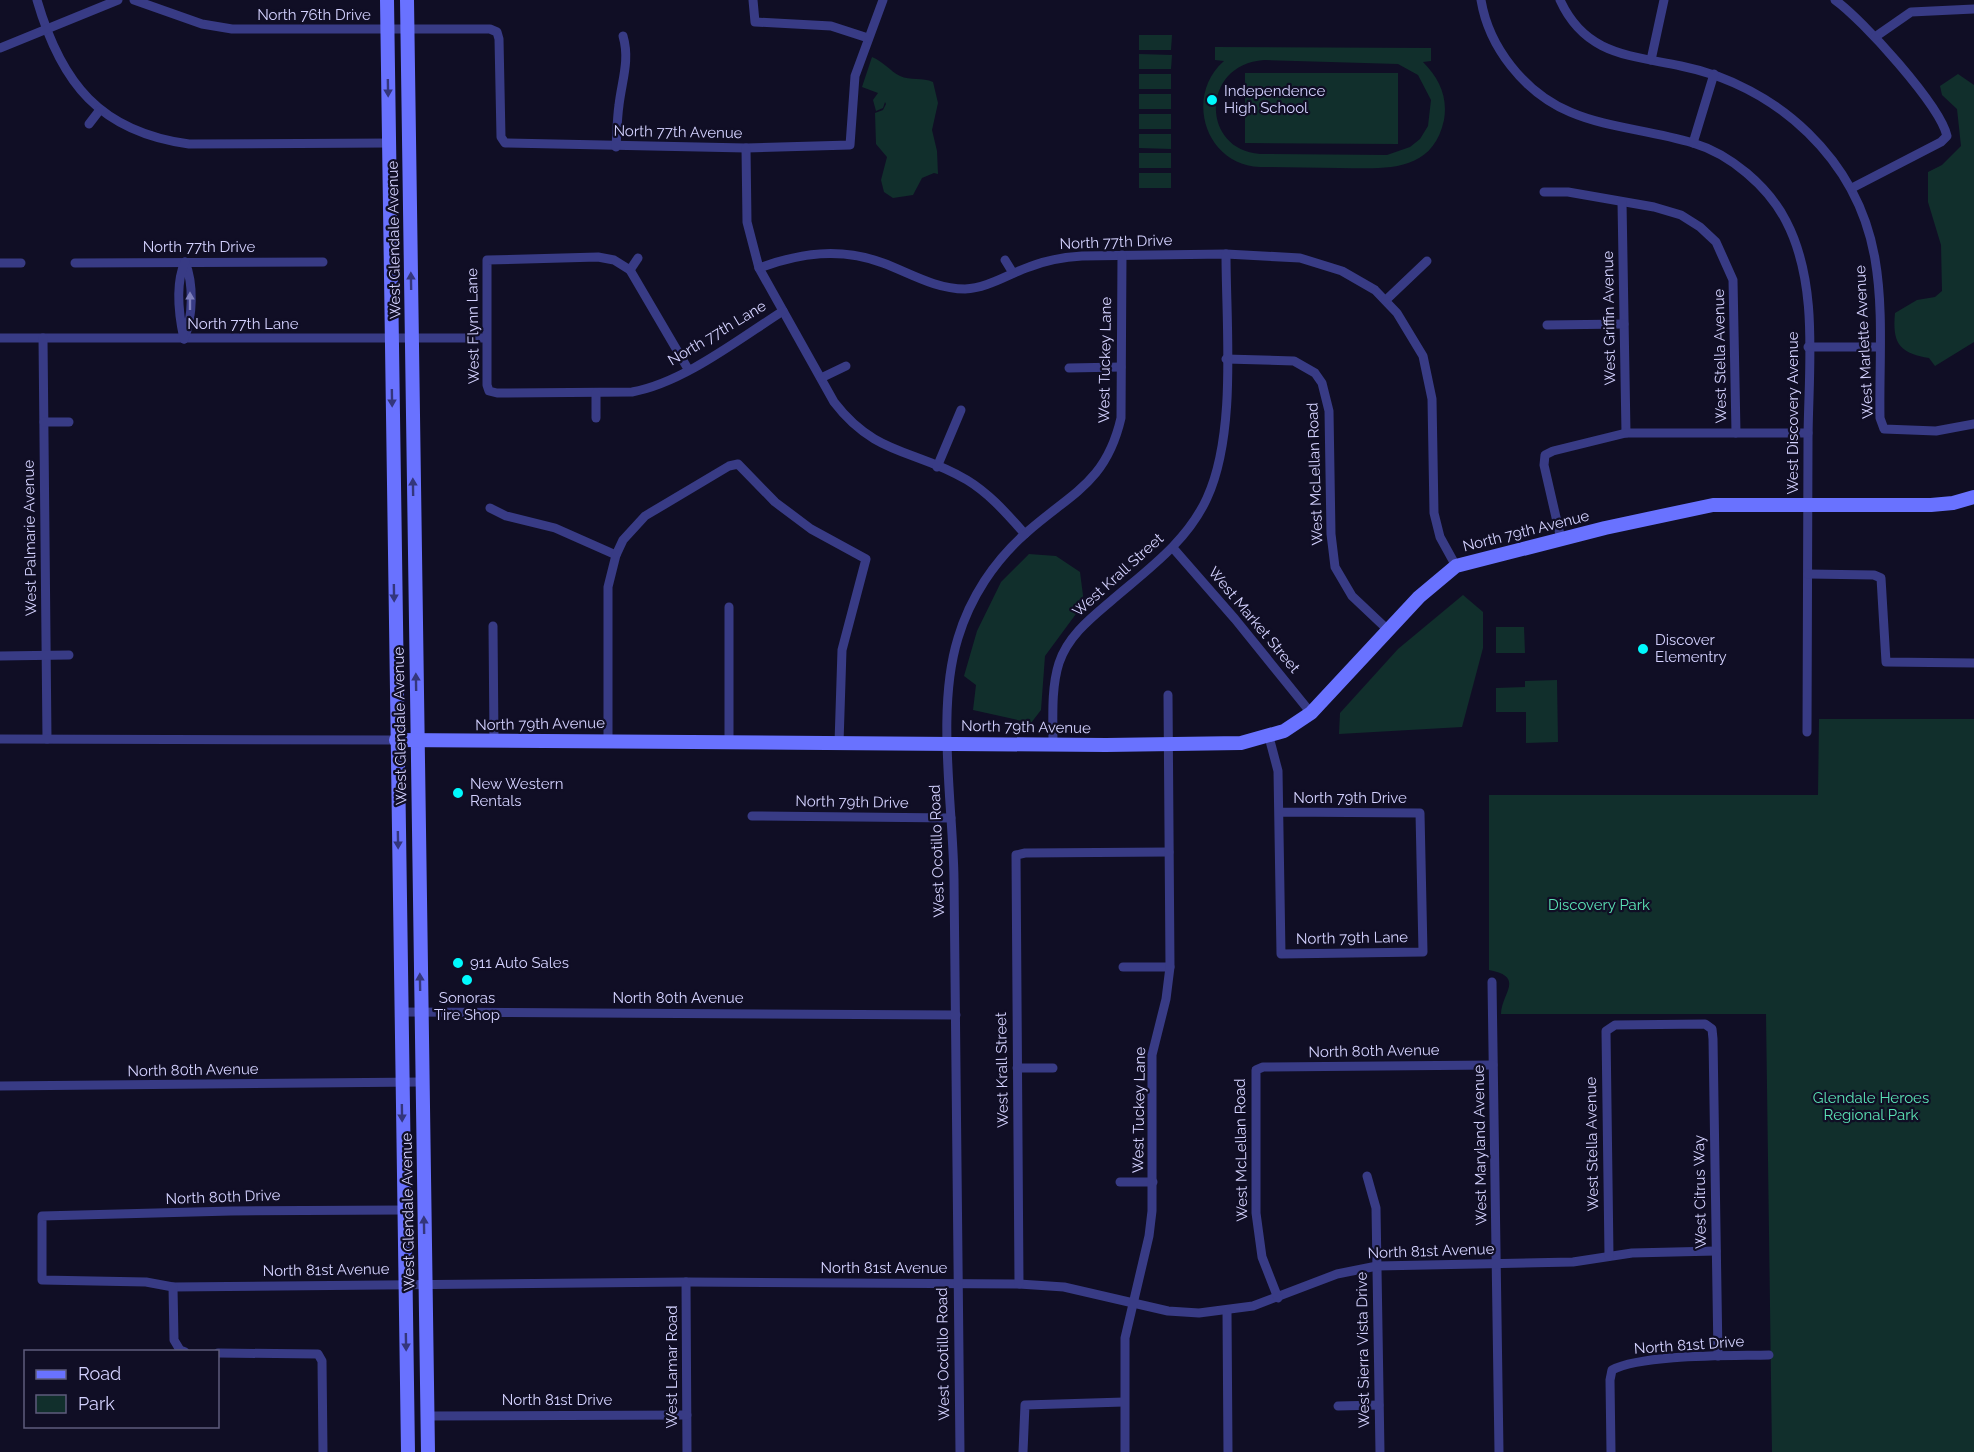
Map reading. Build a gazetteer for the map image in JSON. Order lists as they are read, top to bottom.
{
  "streets": {
    "main road": ["West Glendale Avenue", "North 79th Avenue"],
    "street": [
      "North 76th Drive",
      "North 77th Avenue",
      "North 77th Drive",
      "West Griffin Avenue",
      "North 77th Lane",
      "West Flynn Lane",
      "West Marlette Avenue",
      "West Stella Avenue",
      "West Tuckey Lane",
      "West Discovery Avenue",
      "West McLellan Road",
      "West Palmarie Avenue",
      "West Krall Street",
      "West Market Street",
      "North 79th Drive",
      "West Ocotillo Road",
      "North 79th Lane",
      "North 80th Avenue",
      "West Maryland Avenue",
      "West Citrus Way",
      "North 80th Drive",
      "North 81st Avenue",
      "North 81st Drive",
      "West Sierra Vista Drive",
      "West Lamar Road"
    ]
  },
  "crossings": [
    ["North 76th Drive", "North 77th Avenue"],
    ["North 76th Drive", "West Glendale Avenue"],
    ["West Glendale Avenue", "North 77th Lane"],
    ["West Glendale Avenue", "North 79th Avenue"],
    ["West Glendale Avenue", "North 80th Avenue"],
    ["West Glendale Avenue", "North 80th Drive"],
    ["West Glendale Avenue", "North 81st Avenue"],
    ["West Glendale Avenue", "North 81st Drive"],
    ["North 77th Drive", "West Tuckey Lane"],
    ["North 77th Drive", "West Krall Street"],
    ["West Griffin Avenue", "West Stella Avenue"],
    ["North 77th Lane", "West Flynn Lane"],
    ["North 77th Lane", "West Palmarie Avenue"],
    ["West Stella Avenue", "West Citrus Way"],
    ["West Stella Avenue", "North 81st Avenue"],
    ["West Tuckey Lane", "North 79th Avenue"],
    ["West Tuckey Lane", "West Krall Street"],
    ["West Tuckey Lane", "West Ocotillo Road"],
    ["West Tuckey Lane", "North 81st Avenue"],
    ["West Discovery Avenue", "North 79th Avenue"],
    ["West McLellan Road", "North 79th Avenue"],
    ["West McLellan Road", "West Krall Street"],
    ["West McLellan Road", "North 80th Avenue"],
    ["West McLellan Road", "North 81st Avenue"],
    ["North 79th Avenue", "West Palmarie Avenue"],
    ["North 79th Avenue", "West Krall Street"],
    ["North 79th Avenue", "West Market Street"],
    ["North 79th Avenue", "West Ocotillo Road"],
    ["West Krall Street", "West Market Street"],
    ["West Krall Street", "North 81st Avenue"],
    ["North 79th Drive", "West Ocotillo Road"],
    ["North 79th Drive", "North 79th Lane"],
    ["West Ocotillo Road", "North 80th Avenue"],
    ["West Ocotillo Road", "North 81st Avenue"],
    ["North 80th Avenue", "West Maryland Avenue"],
    ["West Maryland Avenue", "North 81st Avenue"],
    ["West Citrus Way", "North 81st Avenue"],
    ["West Citrus Way", "North 81st Drive"],
    ["North 80th Drive", "North 81st Avenue"],
    ["North 81st Avenue", "West Sierra Vista Drive"],
    ["North 81st Avenue", "West Lamar Road"],
    ["North 81st Drive", "West Lamar Road"]
  ],
  "parks": ["Discovery Park", "Glendale Heroes Regional Park"],
  "places": [
    "Independence High School",
    "Discover Elementry",
    "New Western Rentals",
    "911 Auto Sales",
    "Sonoras Tire Shop"
  ],
  "legend": ["Road", "Park"]
}
